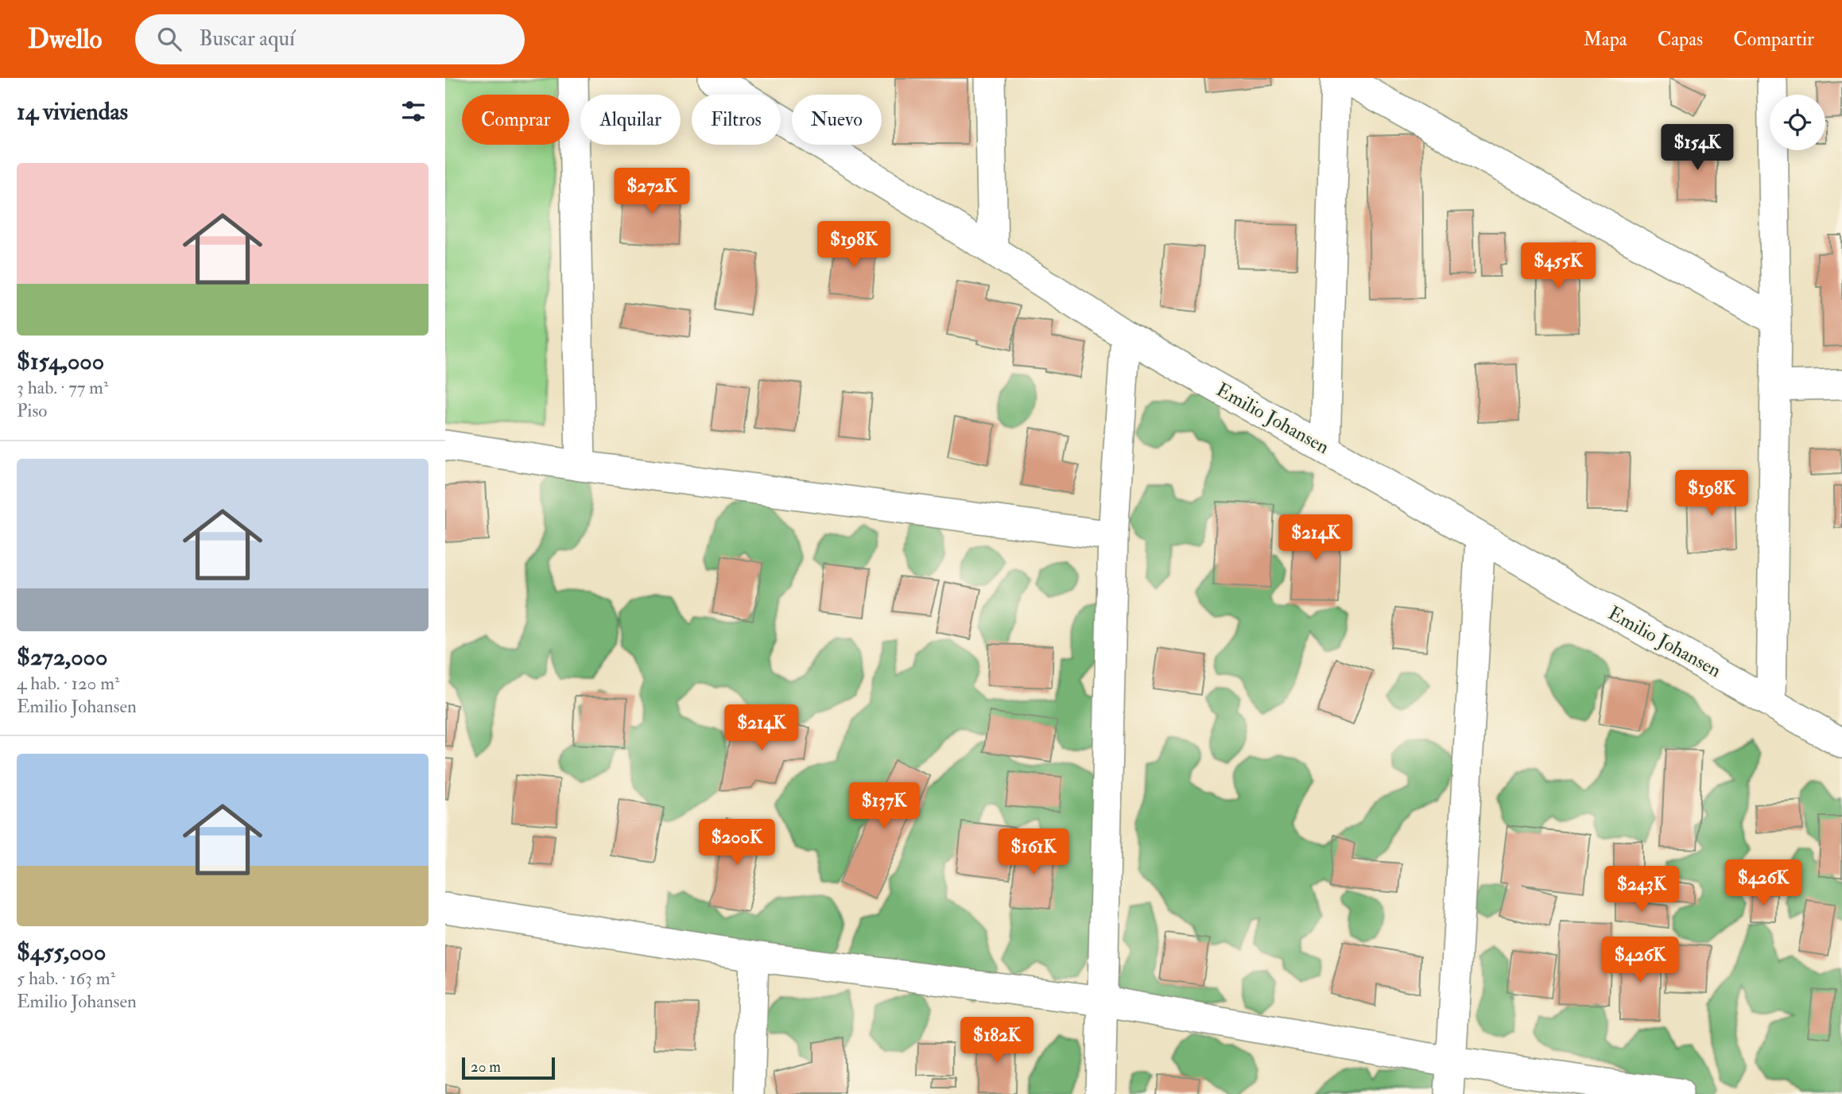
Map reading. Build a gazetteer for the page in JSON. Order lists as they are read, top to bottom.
{
  "streets": {
    "street": ["Emilio Johansen"]
  },
  "scale_bar": "20 m",
  "page": {
    "header": "Dwello",
    "search": "Buscar aquí",
    "nav": ["Mapa", "Capas", "Compartir"],
    "heading": "14 viviendas",
    "chip": [
      "Comprar",
      "Alquilar",
      "Filtros",
      "Nuevo"
    ],
    "price": [
      "$154K",
      "$272K",
      "$198K",
      "$455K",
      "$198K",
      "$214K",
      "$214K",
      "$137K",
      "$200K",
      "$161K",
      "$426K",
      "$243K",
      "$426K",
      "$182K"
    ],
    "list": [
      {
        "name": "$154,000",
        "note": "3 hab. · 77 m² · Piso"
      },
      {
        "name": "$272,000",
        "note": "4 hab. · 120 m² · Emilio Johansen"
      },
      {
        "name": "$455,000",
        "note": "5 hab. · 163 m² · Emilio Johansen"
      }
    ],
    "scale": "20 m"
  }
}
